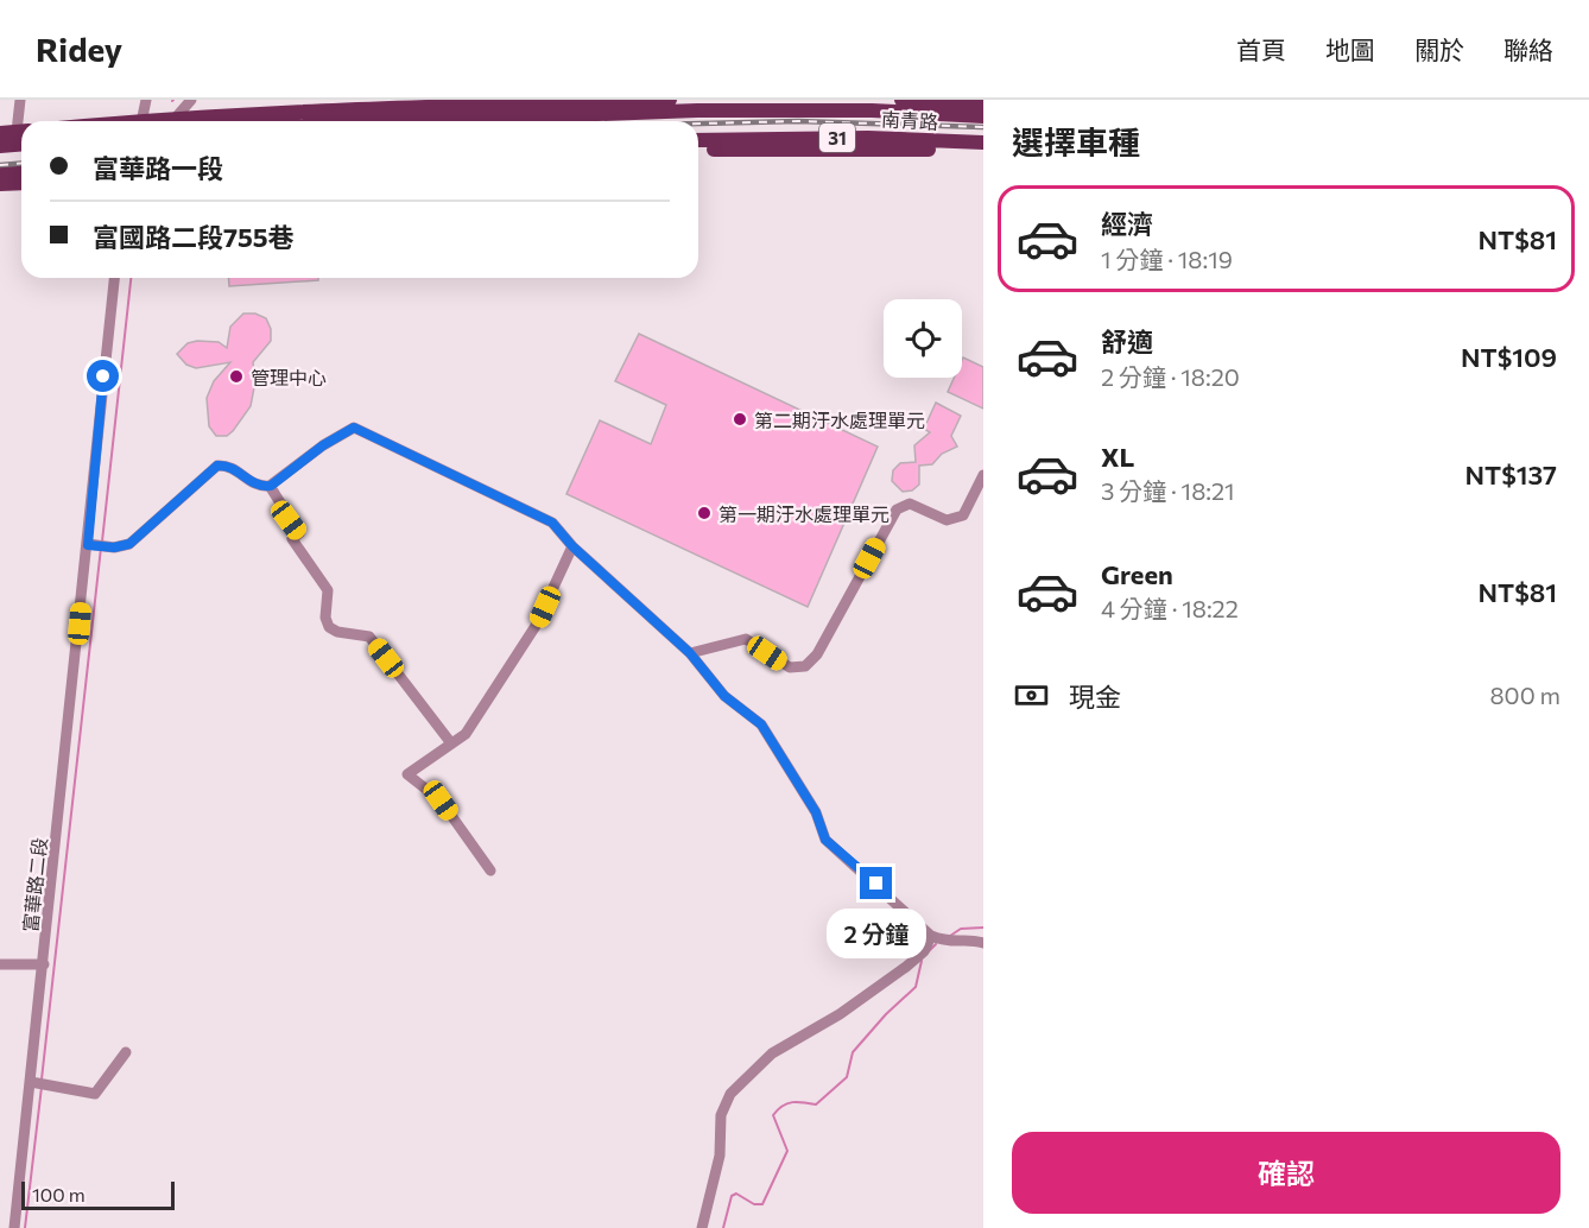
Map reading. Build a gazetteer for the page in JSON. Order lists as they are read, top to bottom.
{
  "streets": {
    "main road": ["南青路", "31"],
    "street": ["富華路二段"]
  },
  "places": ["管理中心", "第二期汙水處理單元", "第一期汙水處理單元"],
  "scale_bar": "100 m",
  "page": {
    "header": "Ridey",
    "nav": [
      "首頁",
      "地圖",
      "關於",
      "聯絡"
    ],
    "heading": "選擇車種",
    "banner": ["富華路一段", "富國路二段755巷"],
    "list": [
      {
        "name": "經濟",
        "note": "1 分鐘 · 18:19",
        "value": "NT$81"
      },
      {
        "name": "舒適",
        "note": "2 分鐘 · 18:20",
        "value": "NT$109"
      },
      {
        "name": "XL",
        "note": "3 分鐘 · 18:21",
        "value": "NT$137"
      },
      {
        "name": "Green",
        "note": "4 分鐘 · 18:22",
        "value": "NT$81"
      }
    ],
    "pay": ["現金", "800 m"],
    "bubble": "2 分鐘",
    "buttons": "確認",
    "scale": "100 m"
  }
}
